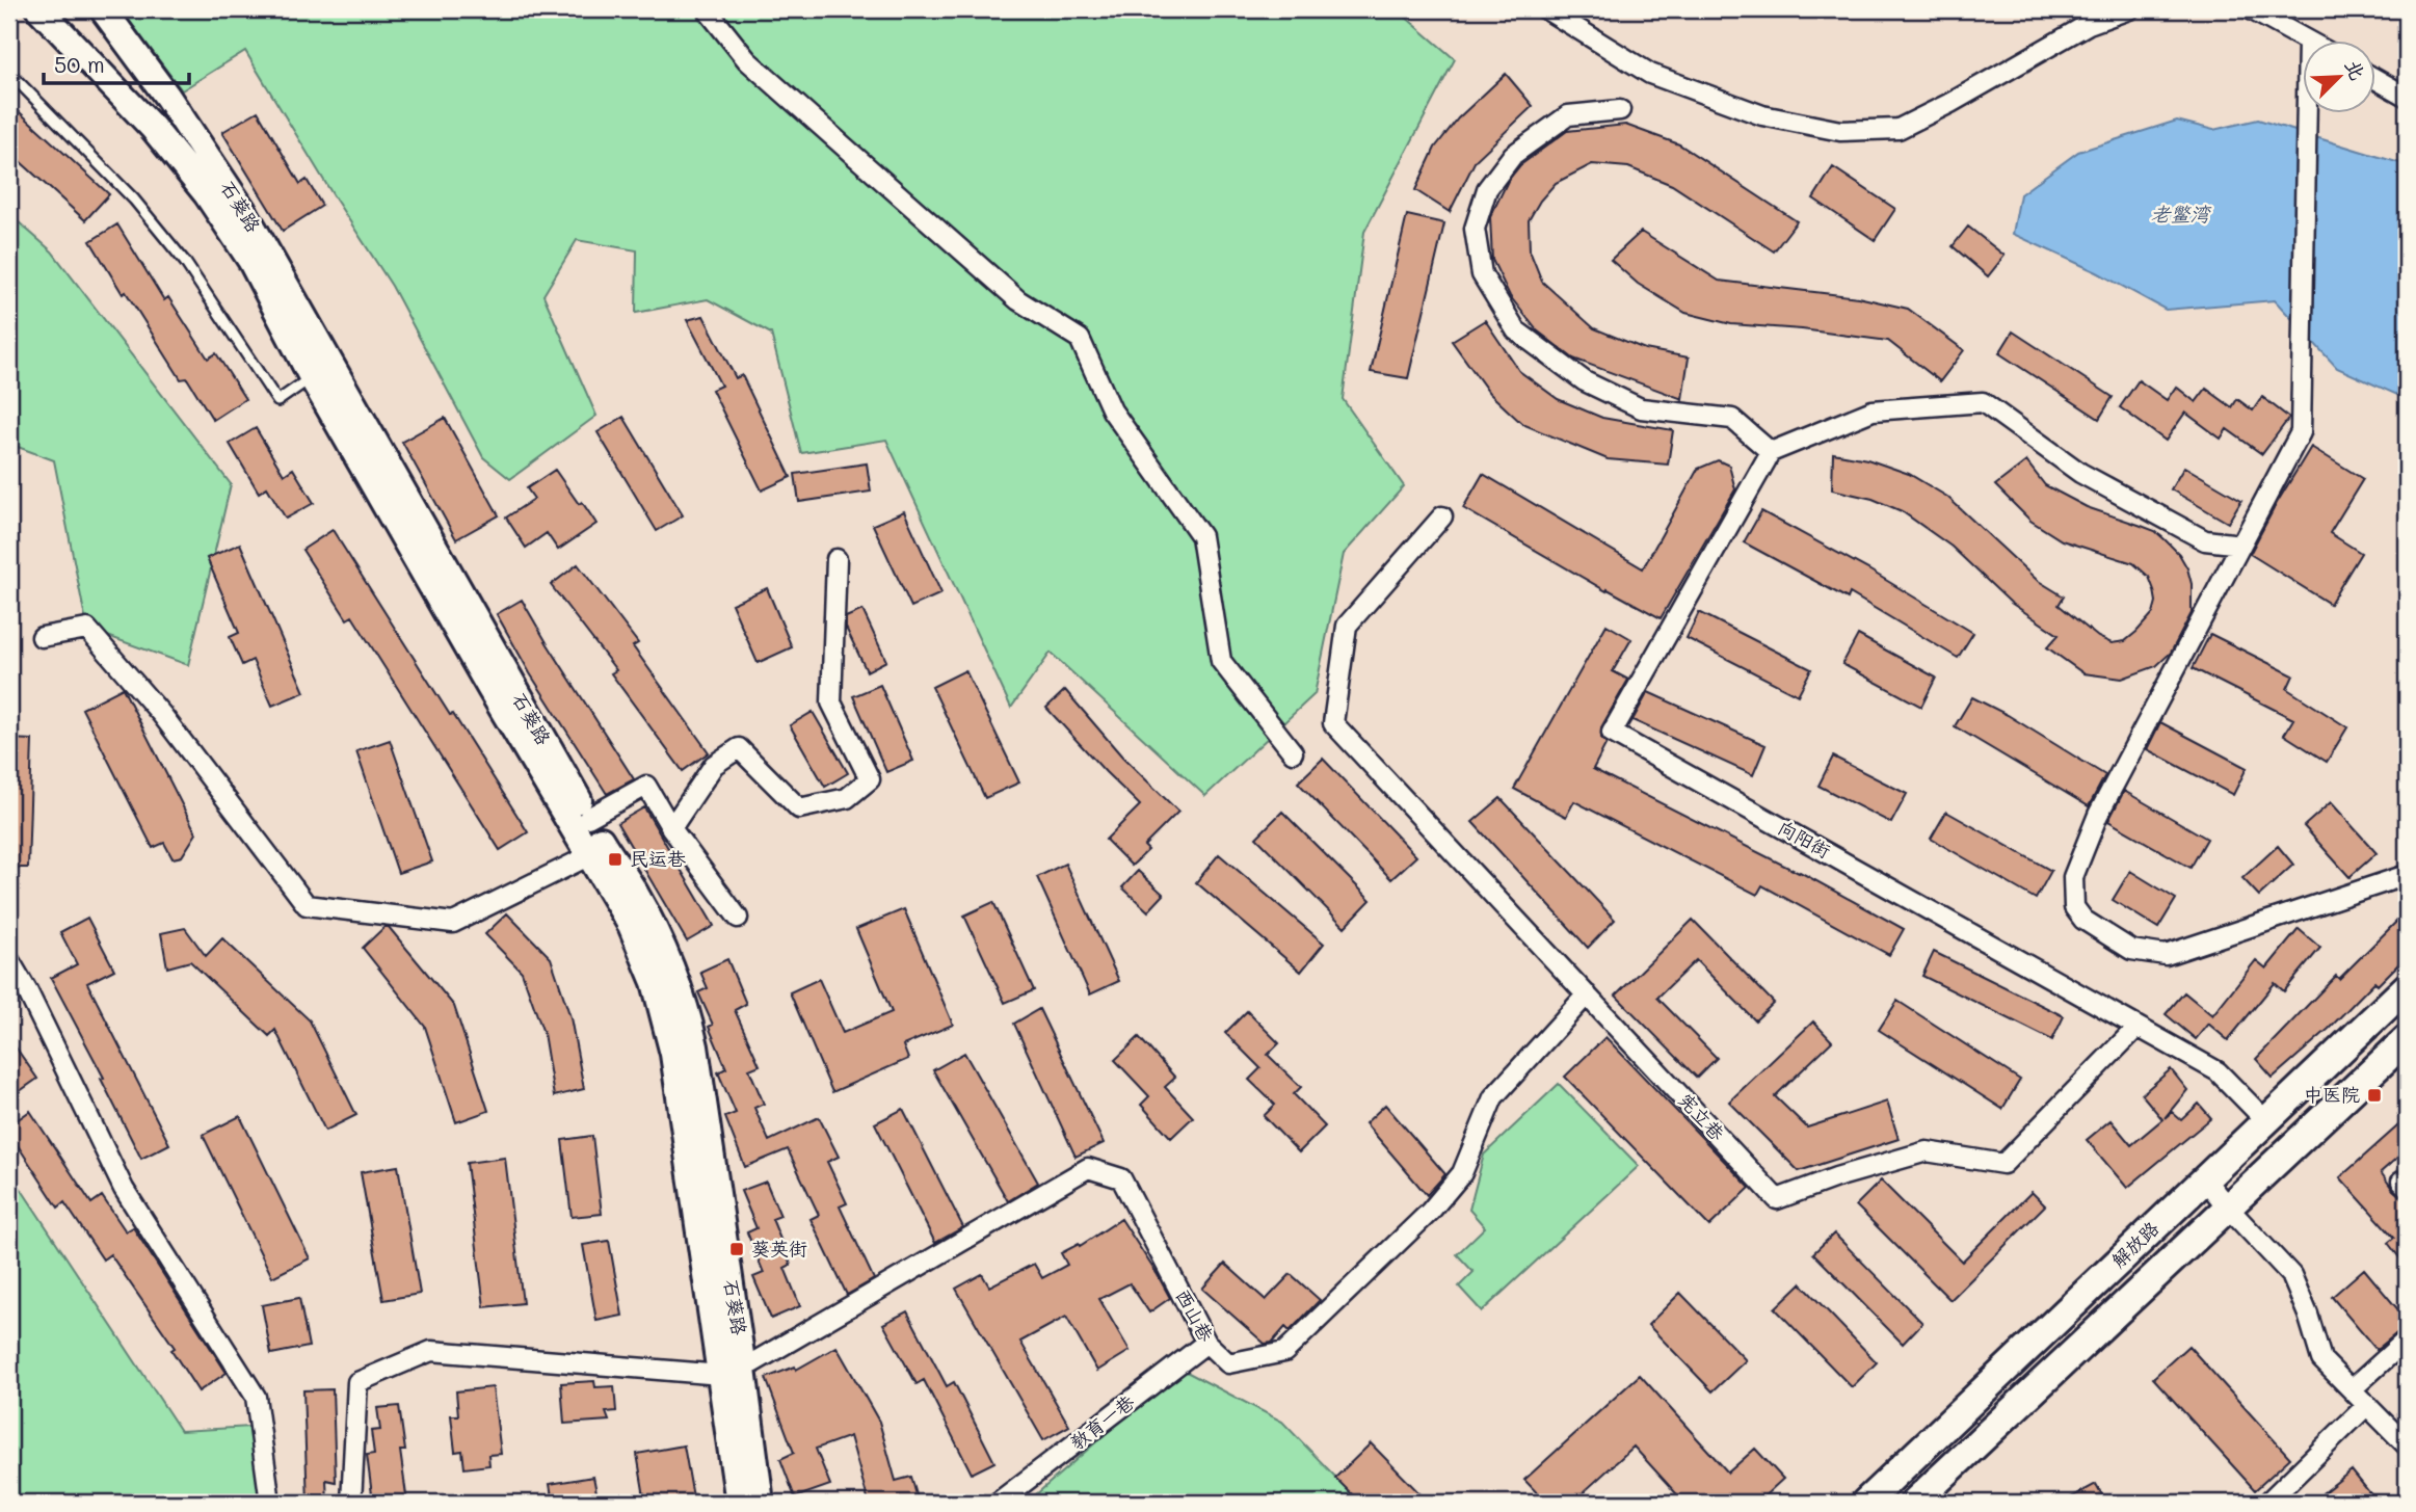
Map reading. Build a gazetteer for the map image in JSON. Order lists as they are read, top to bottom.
{
  "streets": {
    "main road": ["石葵路", "解放路"],
    "street": [
      "向阳街",
      "宪立巷",
      "西山巷",
      "教育一巷"
    ]
  },
  "crossings": [
    ["石葵路", "西山巷"],
    ["向阳街", "宪立巷"],
    ["向阳街", "解放路"],
    ["宪立巷", "西山巷"],
    ["西山巷", "教育一巷"]
  ],
  "water": ["老鳖湾"],
  "places": {
    "transit": ["民运巷", "中医院", "葵英街"]
  },
  "scale_bar": "50 m",
  "north": "top right"
}
